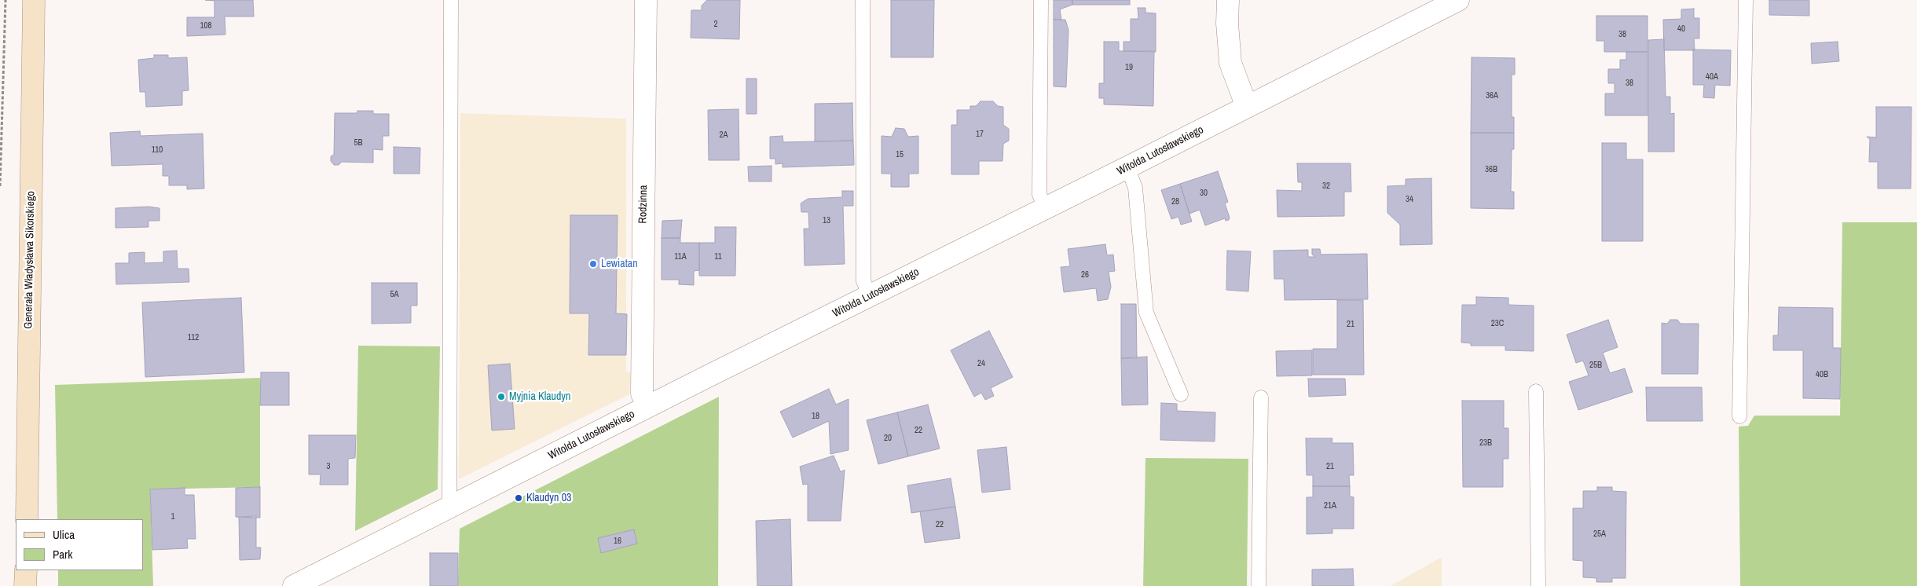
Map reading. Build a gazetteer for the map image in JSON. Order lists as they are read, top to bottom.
{
  "streets": {
    "main road": ["Generała Władysława Sikorskiego"],
    "street": ["Witolda Lutosławskiego", "Rodzinna"]
  },
  "crossings": [
    ["Witolda Lutosławskiego", "Rodzinna"]
  ],
  "places": ["Lewiatan", "Myjnia Klaudyn", "Klaudyn 03"],
  "house_numbers": [
    "2",
    "108",
    "40",
    "38",
    "19",
    "40A",
    "38",
    "36A",
    "17",
    "2A",
    "5B",
    "110",
    "15",
    "36B",
    "32",
    "30",
    "34",
    "28",
    "13",
    "11A",
    "11",
    "26",
    "5A",
    "23C",
    "21",
    "112",
    "24",
    "25B",
    "40B",
    "18",
    "22",
    "20",
    "23B",
    "3",
    "21",
    "21A",
    "1",
    "22",
    "25A",
    "16"
  ],
  "legend": ["Ulica", "Park"]
}
